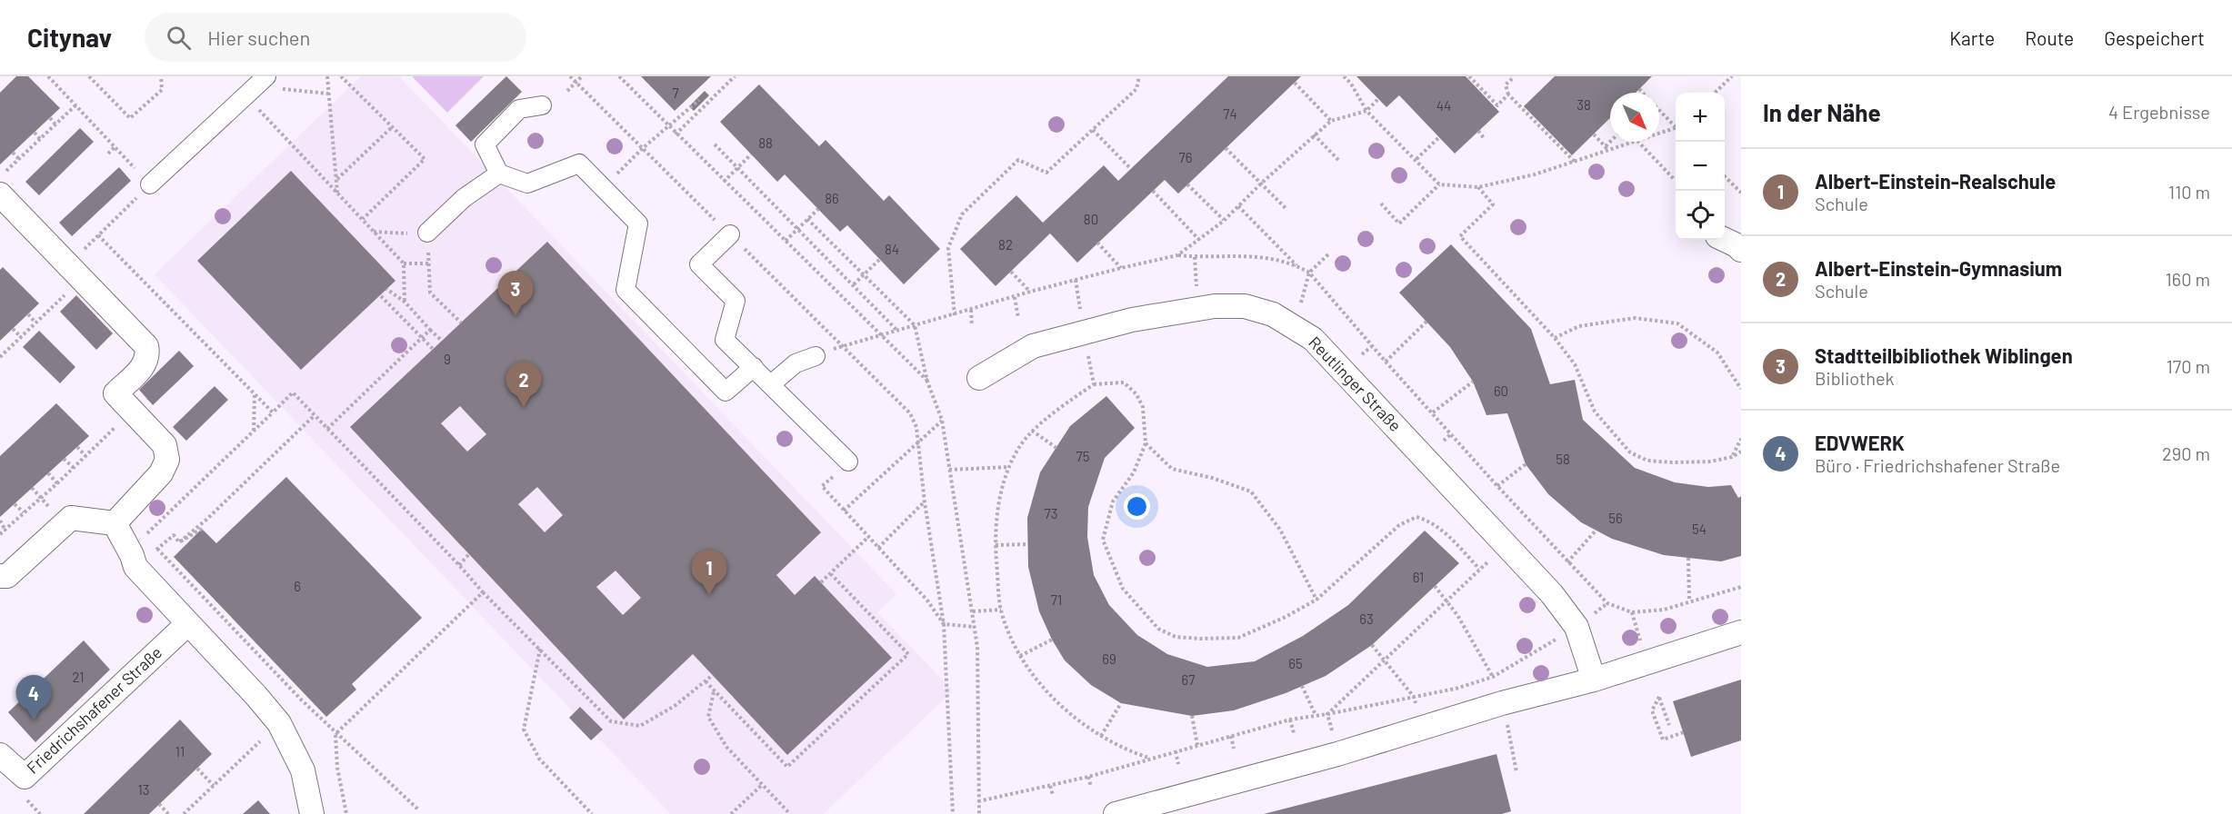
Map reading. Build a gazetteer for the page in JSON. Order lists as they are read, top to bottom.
{
  "streets": {
    "street": ["Reutlinger Straße", "Friedrichshafener Straße"]
  },
  "house_numbers": [
    "7",
    "38",
    "44",
    "74",
    "88",
    "76",
    "86",
    "80",
    "82",
    "84",
    "9",
    "60",
    "75",
    "58",
    "73",
    "56",
    "54",
    "61",
    "6",
    "71",
    "63",
    "69",
    "65",
    "21",
    "67",
    "11",
    "13"
  ],
  "north": "bottom right",
  "page": {
    "header": "Citynav",
    "search": "Hier suchen",
    "nav": ["Karte", "Route", "Gespeichert"],
    "heading": ["In der Nähe", "4 Ergebnisse"],
    "map_buttons": ["+", "−"],
    "list": [
      {
        "mark": "1",
        "name": "Albert-Einstein-Realschule",
        "note": "Schule",
        "value": "110 m"
      },
      {
        "mark": "2",
        "name": "Albert-Einstein-Gymnasium",
        "note": "Schule",
        "value": "160 m"
      },
      {
        "mark": "3",
        "name": "Stadtteilbibliothek Wiblingen",
        "note": "Bibliothek",
        "value": "170 m"
      },
      {
        "mark": "4",
        "name": "EDVWERK",
        "note": "Büro · Friedrichshafener Straße",
        "value": "290 m"
      }
    ],
    "pins": [
      "3",
      "2",
      "1",
      "4"
    ]
  }
}
